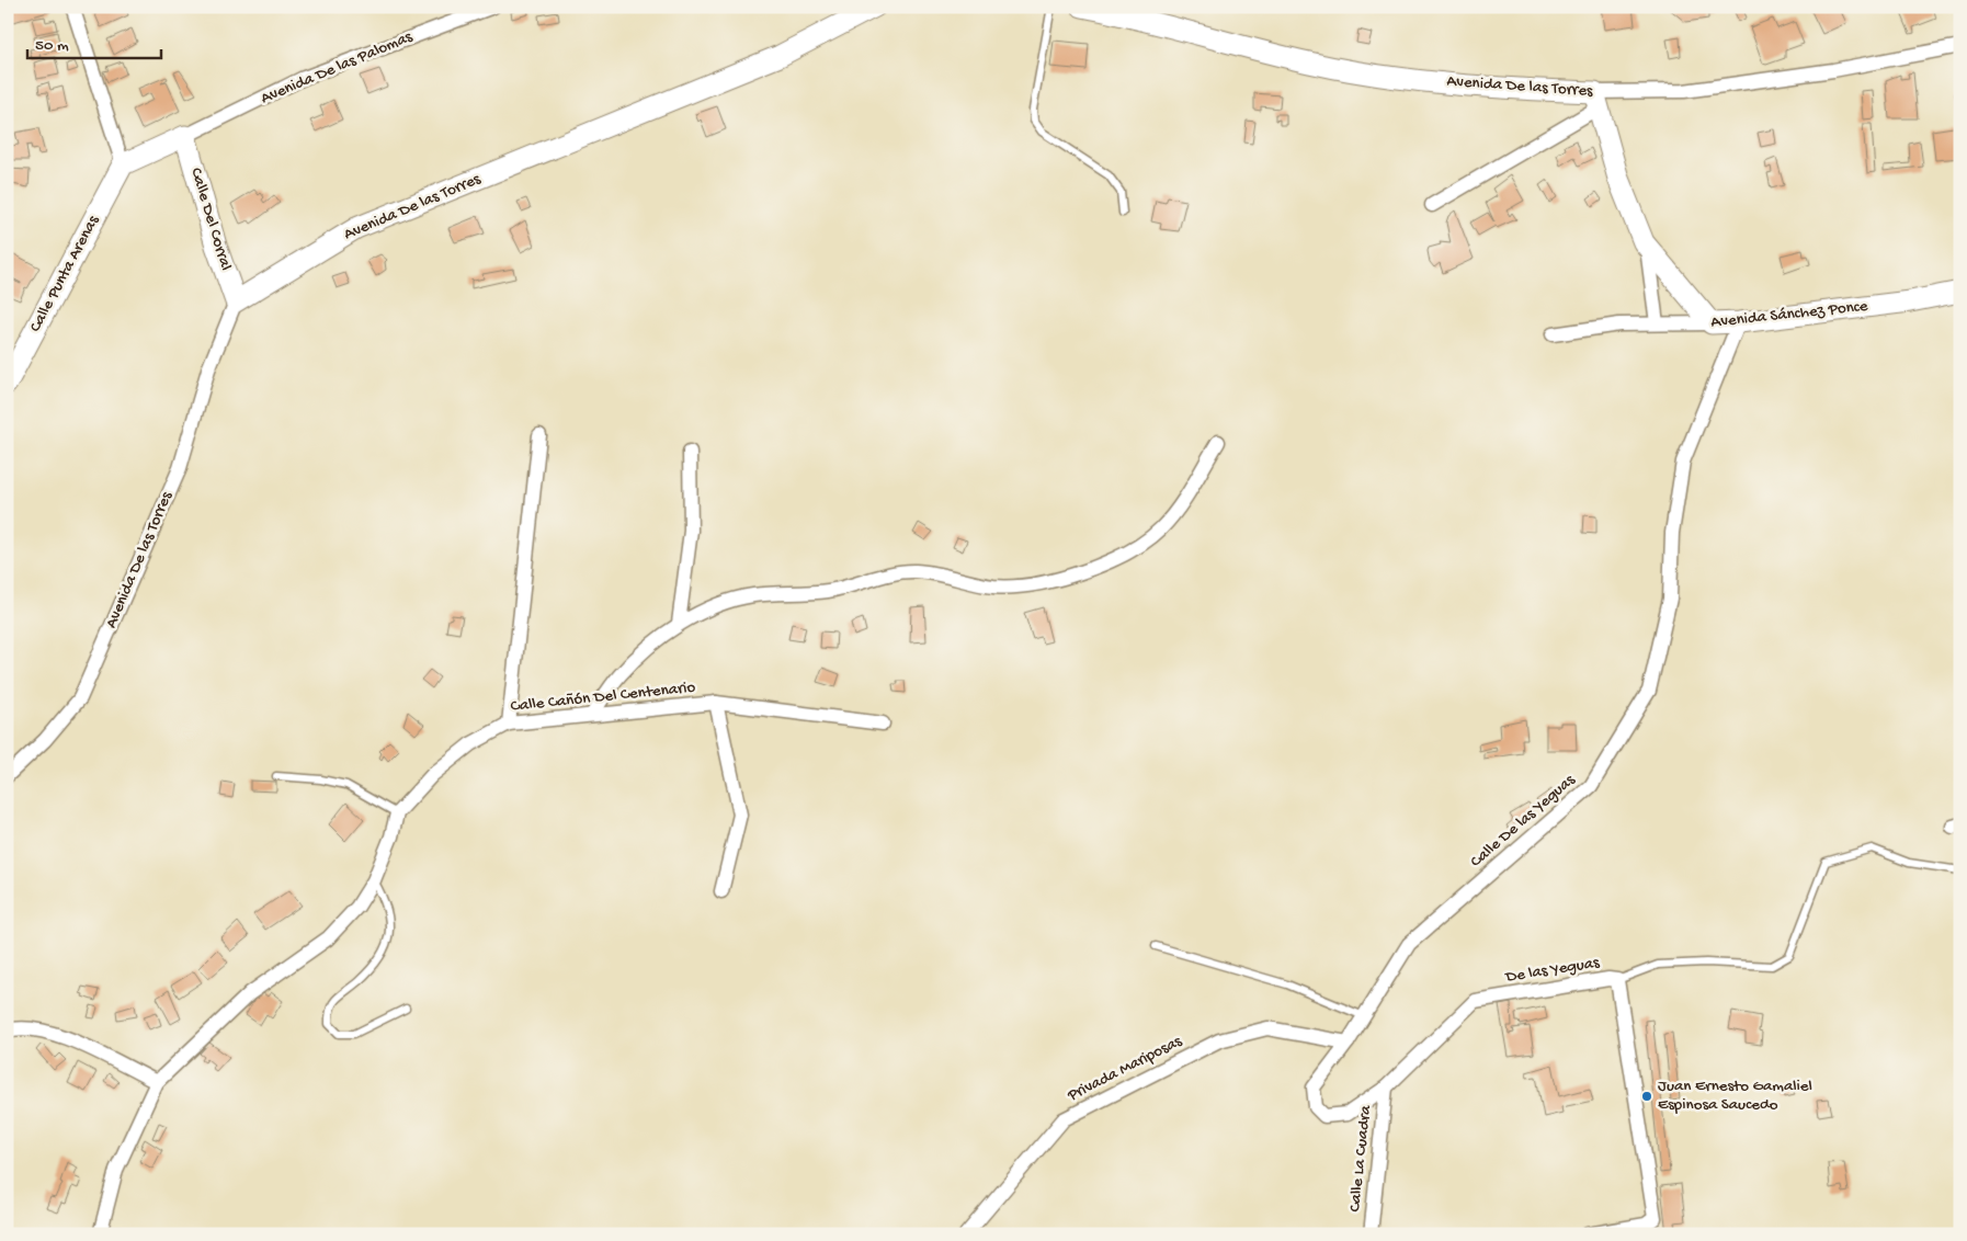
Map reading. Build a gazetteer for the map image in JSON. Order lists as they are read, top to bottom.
{
  "streets": {
    "street": [
      "Avenida De las Palomas",
      "Avenida De las Torres",
      "Calle Del Corral",
      "Calle Punta Arenas",
      "Avenida Sánchez Ponce",
      "Calle Cañón Del Centenario",
      "Calle De las Yeguas",
      "De las Yeguas",
      "Privada Mariposas",
      "Calle La Cuadra"
    ]
  },
  "crossings": [
    ["Avenida De las Palomas", "Calle Del Corral"],
    ["Avenida De las Palomas", "Calle Punta Arenas"],
    ["Avenida De las Torres", "Calle Del Corral"],
    ["Avenida Sánchez Ponce", "Calle De las Yeguas"],
    ["Calle De las Yeguas", "De las Yeguas"],
    ["Calle De las Yeguas", "Privada Mariposas"],
    ["De las Yeguas", "Calle La Cuadra"]
  ],
  "places": ["Juan Ernesto Gamaliel Espinosa Saucedo"],
  "scale_bar": "50 m"
}
